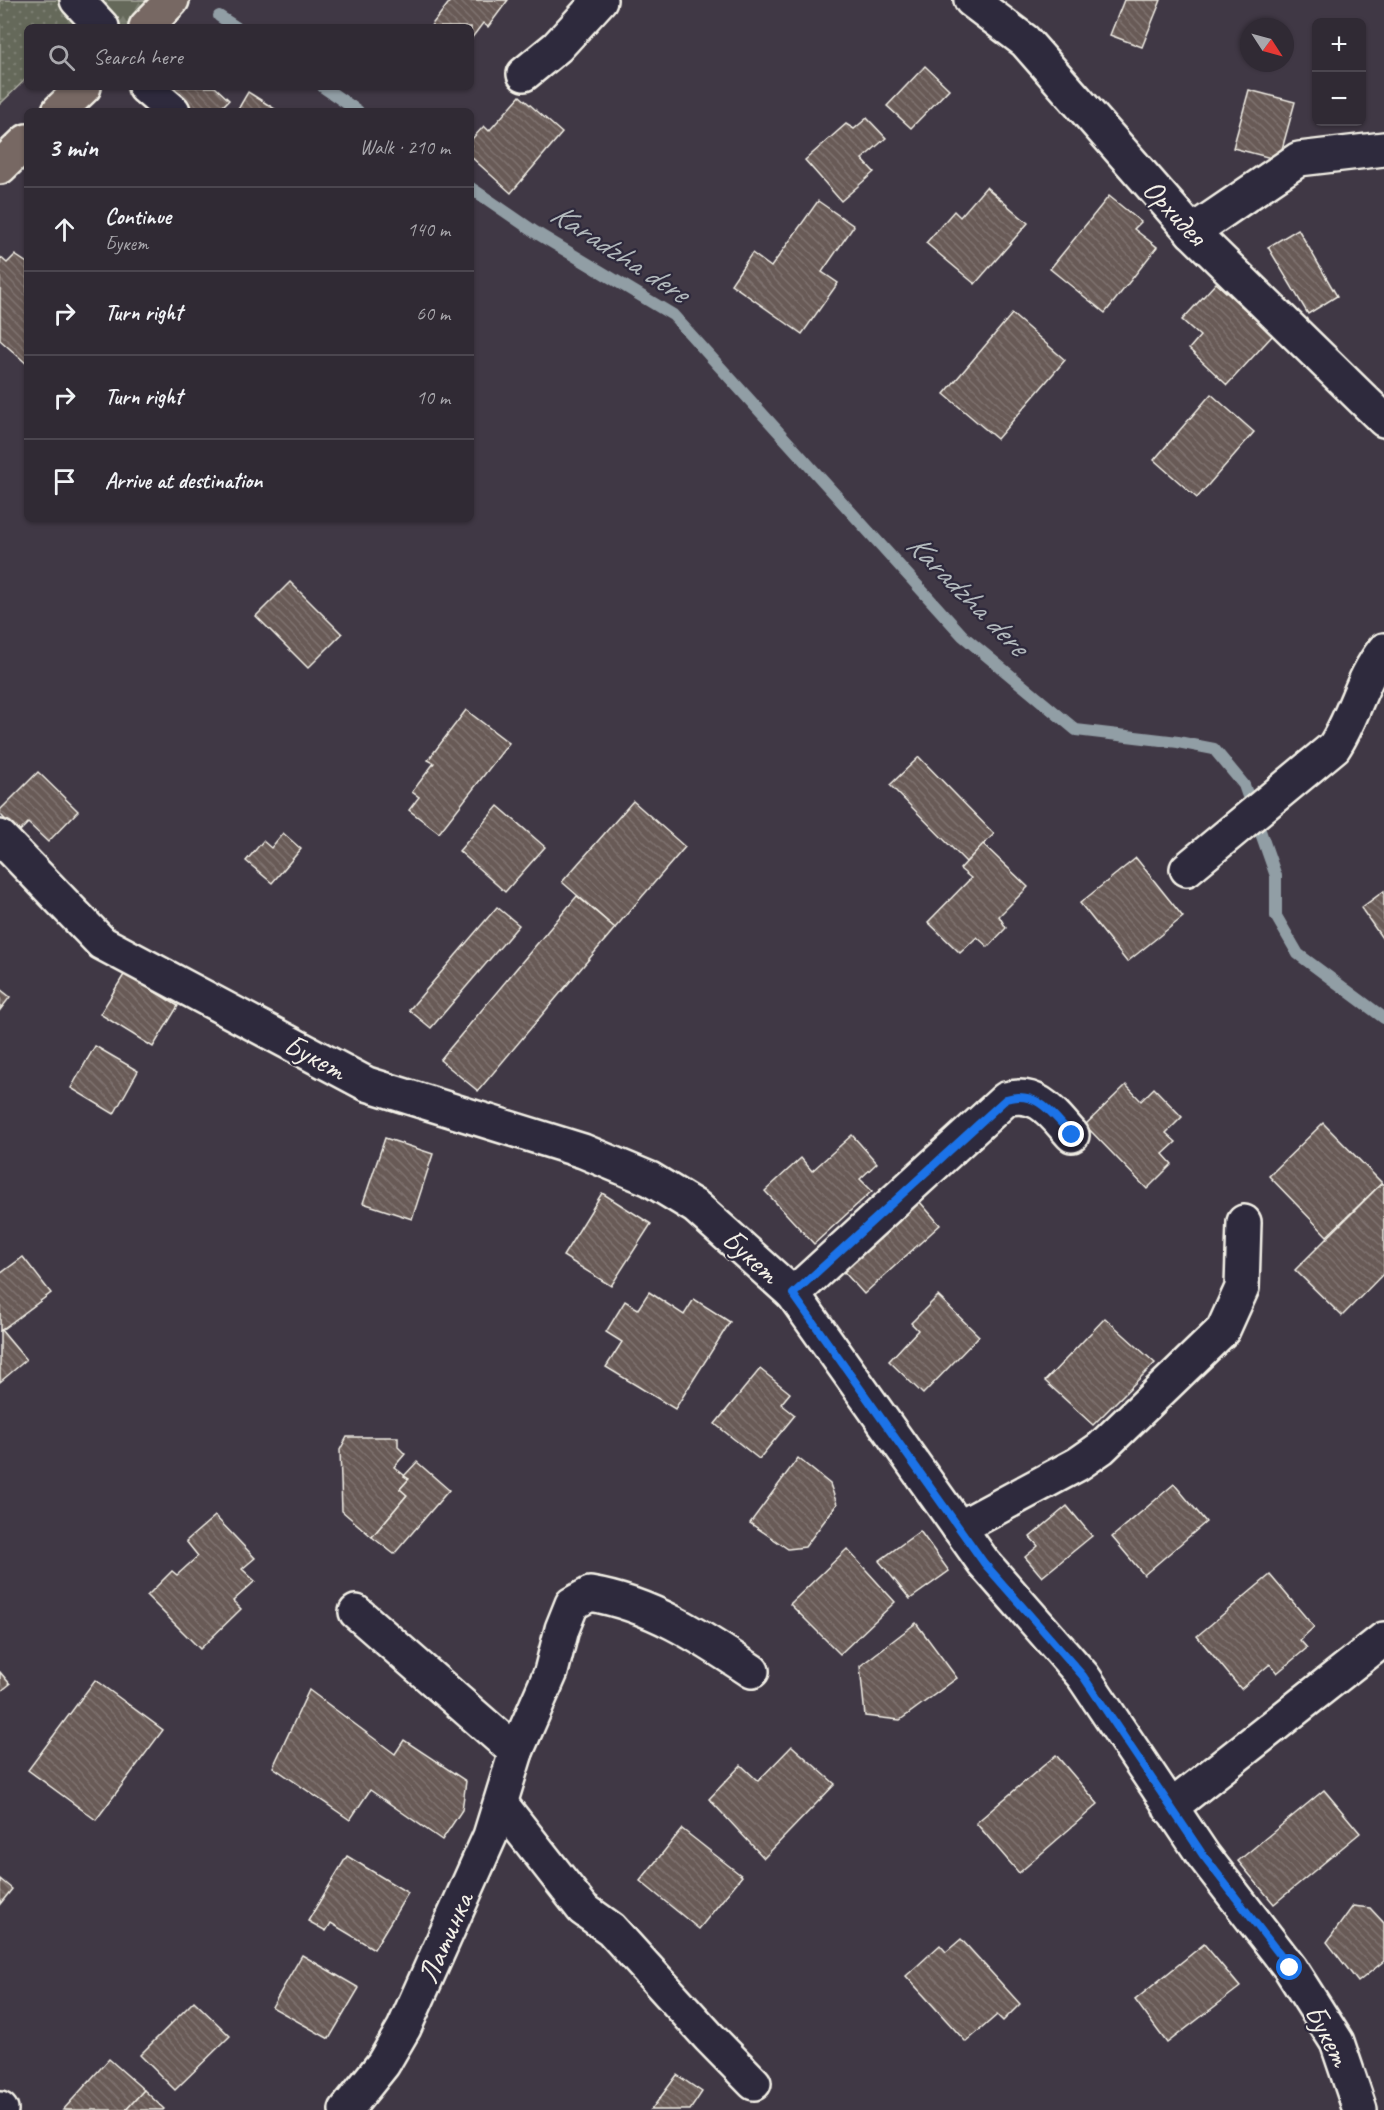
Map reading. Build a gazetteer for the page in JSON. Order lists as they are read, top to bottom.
{
  "streets": {
    "street": ["Орхидея", "Букет", "Латинка"]
  },
  "water": ["Karadzha dere"],
  "north": "bottom right",
  "page": {
    "map_buttons": ["+", "−"],
    "search": "Search here",
    "heading": ["3 min", "Walk · 210 m"],
    "list": [
      ["Continue", "Букет", "140 m"],
      ["Turn right", "60 m"],
      ["Turn right", "10 m"],
      "Arrive at destination"
    ]
  }
}
